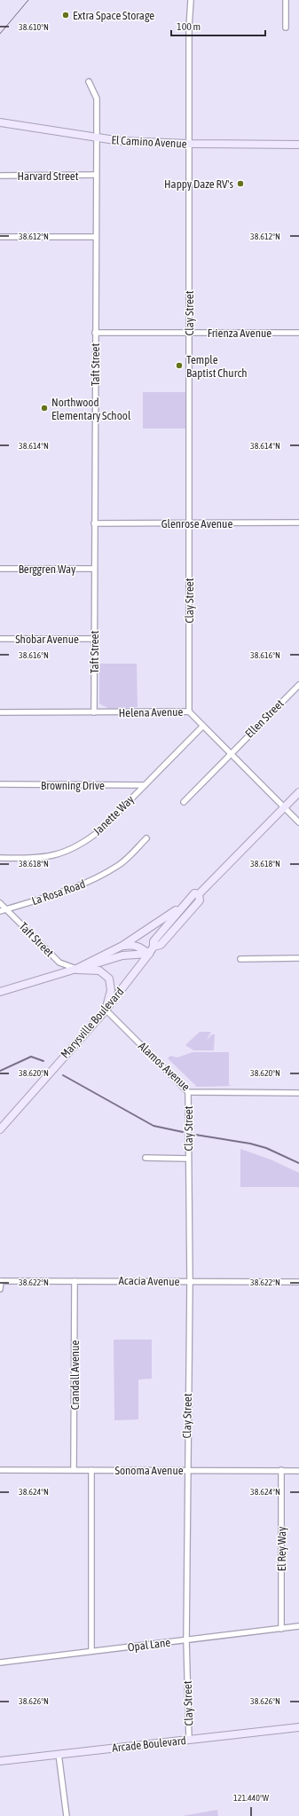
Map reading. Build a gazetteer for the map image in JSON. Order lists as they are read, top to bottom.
{
  "streets": {
    "main road": ["El Camino Avenue", "Marysville Boulevard", "Arcade Boulevard"],
    "street": [
      "Harvard Street",
      "Clay Street",
      "Frienza Avenue",
      "Taft Street",
      "Glenrose Avenue",
      "Berggren Way",
      "Shobar Avenue",
      "Helena Avenue",
      "Ellen Street",
      "Browning Drive",
      "Janette Way",
      "La Rosa Road",
      "Alamos Avenue",
      "Acacia Avenue",
      "Crandall Avenue",
      "Sonoma Avenue",
      "El Rey Way",
      "Opal Lane"
    ]
  },
  "crossings": [
    ["El Camino Avenue", "Clay Street"],
    ["El Camino Avenue", "Taft Street"],
    ["Harvard Street", "Taft Street"],
    ["Clay Street", "Frienza Avenue"],
    ["Clay Street", "Glenrose Avenue"],
    ["Clay Street", "Helena Avenue"],
    ["Clay Street", "Alamos Avenue"],
    ["Clay Street", "Acacia Avenue"],
    ["Clay Street", "Sonoma Avenue"],
    ["Clay Street", "Opal Lane"],
    ["Clay Street", "Arcade Boulevard"],
    ["Frienza Avenue", "Taft Street"],
    ["Taft Street", "Glenrose Avenue"],
    ["Taft Street", "Berggren Way"],
    ["Taft Street", "Shobar Avenue"],
    ["Taft Street", "Helena Avenue"],
    ["Taft Street", "La Rosa Road"],
    ["Helena Avenue", "Ellen Street"],
    ["Helena Avenue", "Janette Way"],
    ["Browning Drive", "Janette Way"],
    ["Marysville Boulevard", "Alamos Avenue"],
    ["Acacia Avenue", "Crandall Avenue"],
    ["Crandall Avenue", "Sonoma Avenue"],
    ["Sonoma Avenue", "El Rey Way"],
    ["El Rey Way", "Opal Lane"]
  ],
  "places": [
    "Extra Space Storage",
    "Happy Daze RV's",
    "Temple Baptist Church",
    "Northwood Elementary School"
  ],
  "scale_bar": "100 m",
  "coordinates": [
    "38.610°N",
    "38.612°N",
    "38.614°N",
    "38.616°N",
    "38.618°N",
    "38.620°N",
    "38.622°N",
    "38.624°N",
    "38.626°N",
    "121.440°W"
  ]
}
